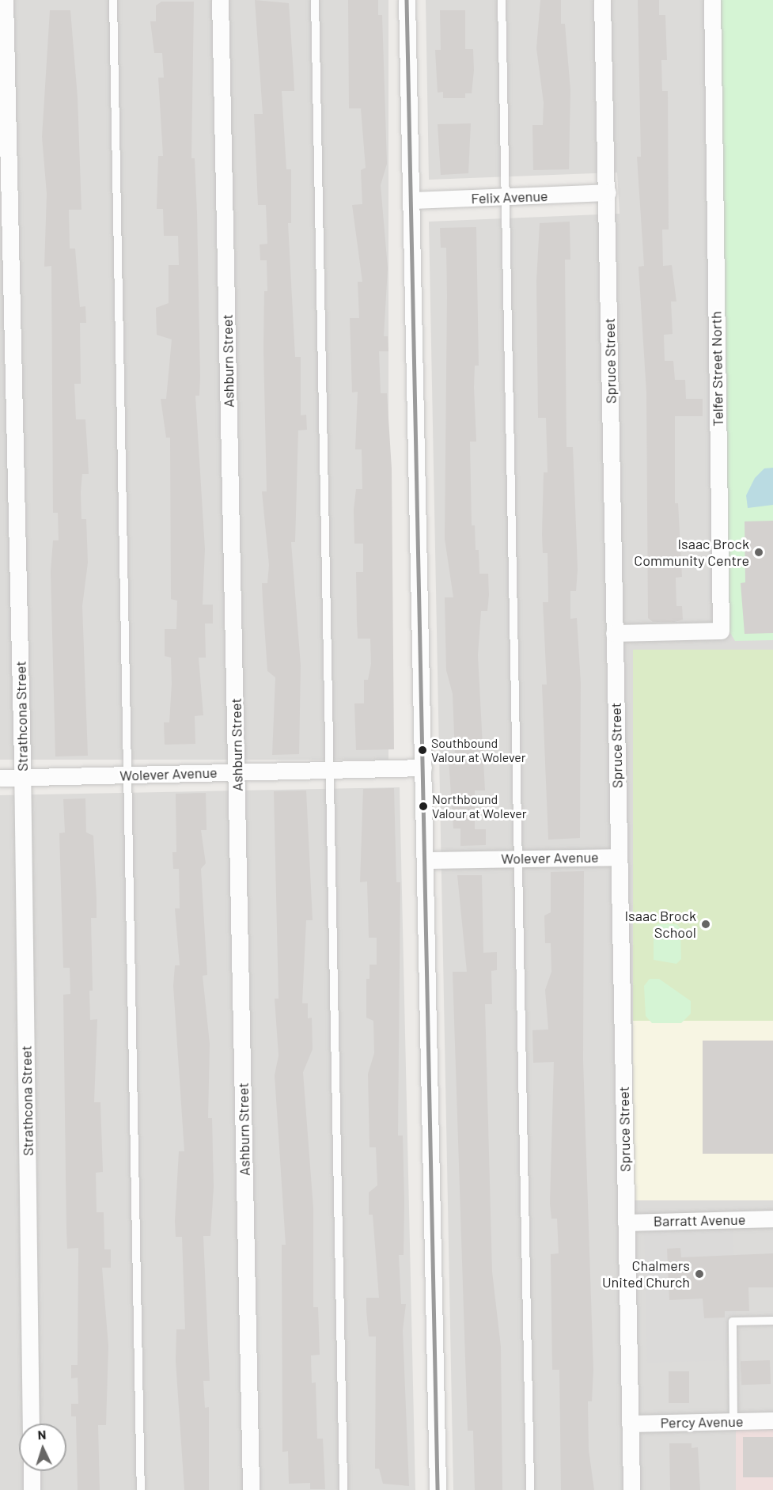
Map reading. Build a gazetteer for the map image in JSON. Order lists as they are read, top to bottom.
{
  "streets": {
    "street": [
      "Felix Avenue",
      "Ashburn Street",
      "Spruce Street",
      "Telfer Street North",
      "Strathcona Street",
      "Wolever Avenue",
      "Barratt Avenue",
      "Percy Avenue"
    ]
  },
  "crossings": [
    ["Felix Avenue", "Spruce Street"],
    ["Ashburn Street", "Wolever Avenue"],
    ["Spruce Street", "Telfer Street North"],
    ["Spruce Street", "Wolever Avenue"],
    ["Spruce Street", "Barratt Avenue"],
    ["Spruce Street", "Percy Avenue"],
    ["Strathcona Street", "Wolever Avenue"]
  ],
  "places": [
    "Isaac Brock Community Centre",
    "Southbound Valour at Wolever",
    "Northbound Valour at Wolever",
    "Isaac Brock School",
    "Chalmers United Church"
  ],
  "north": "top"
}
